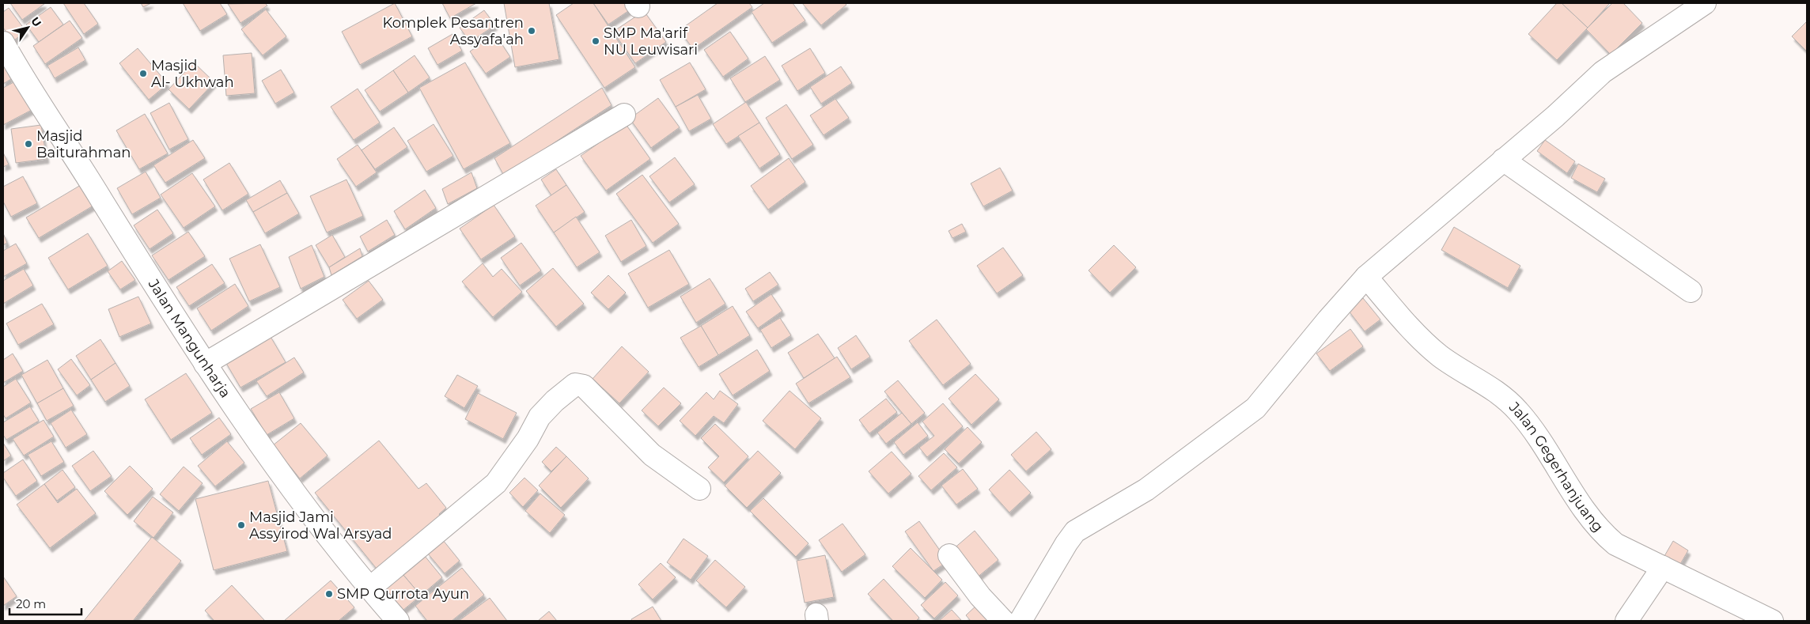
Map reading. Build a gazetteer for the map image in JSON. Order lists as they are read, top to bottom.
{
  "streets": {
    "street": ["Jalan Mangunharja", "Jalan Gegerhanjuang"]
  },
  "places": [
    "Komplek Pesantren Assyafa'ah",
    "SMP Ma'arif NU Leuwisari",
    "Masjid Al- Ukhwah",
    "Masjid Baiturahman",
    "Masjid Jami Assyirod Wal Arsyad",
    "SMP Qurrota Ayun"
  ],
  "scale_bar": "20 m",
  "north": "top right"
}
